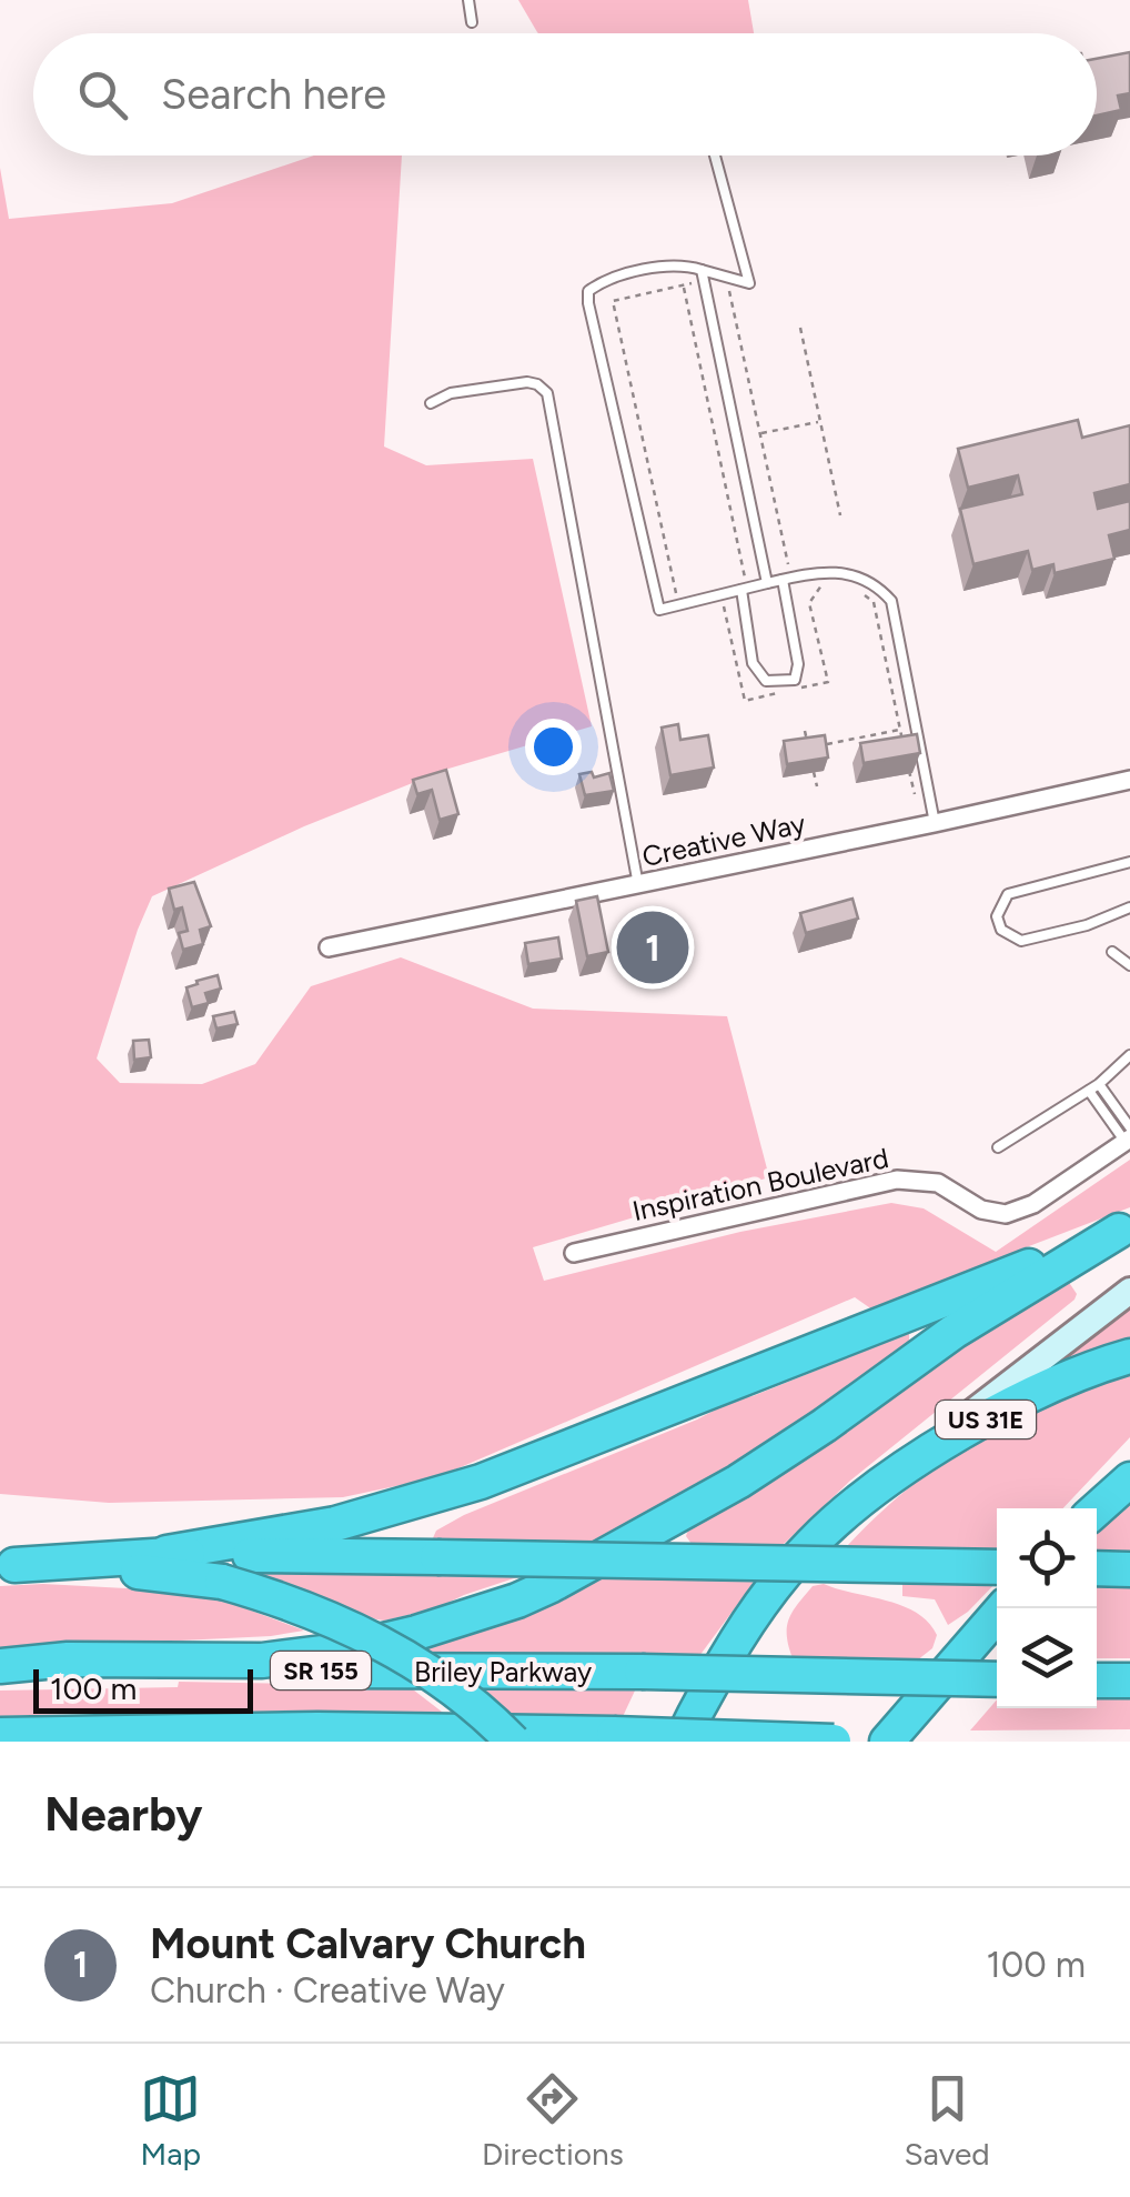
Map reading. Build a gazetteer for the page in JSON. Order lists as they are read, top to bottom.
{
  "streets": {
    "highway": ["US 31E", "SR 155", "Briley Parkway"],
    "street": ["Creative Way", "Inspiration Boulevard"]
  },
  "scale_bar": "100 m",
  "page": {
    "search": "Search here",
    "pins": "1",
    "scale": "100 m",
    "heading": "Nearby",
    "list": [
      {
        "mark": "1",
        "name": "Mount Calvary Church",
        "note": "Church · Creative Way",
        "value": "100 m"
      }
    ],
    "nav": ["Map", "Directions", "Saved"]
  }
}
